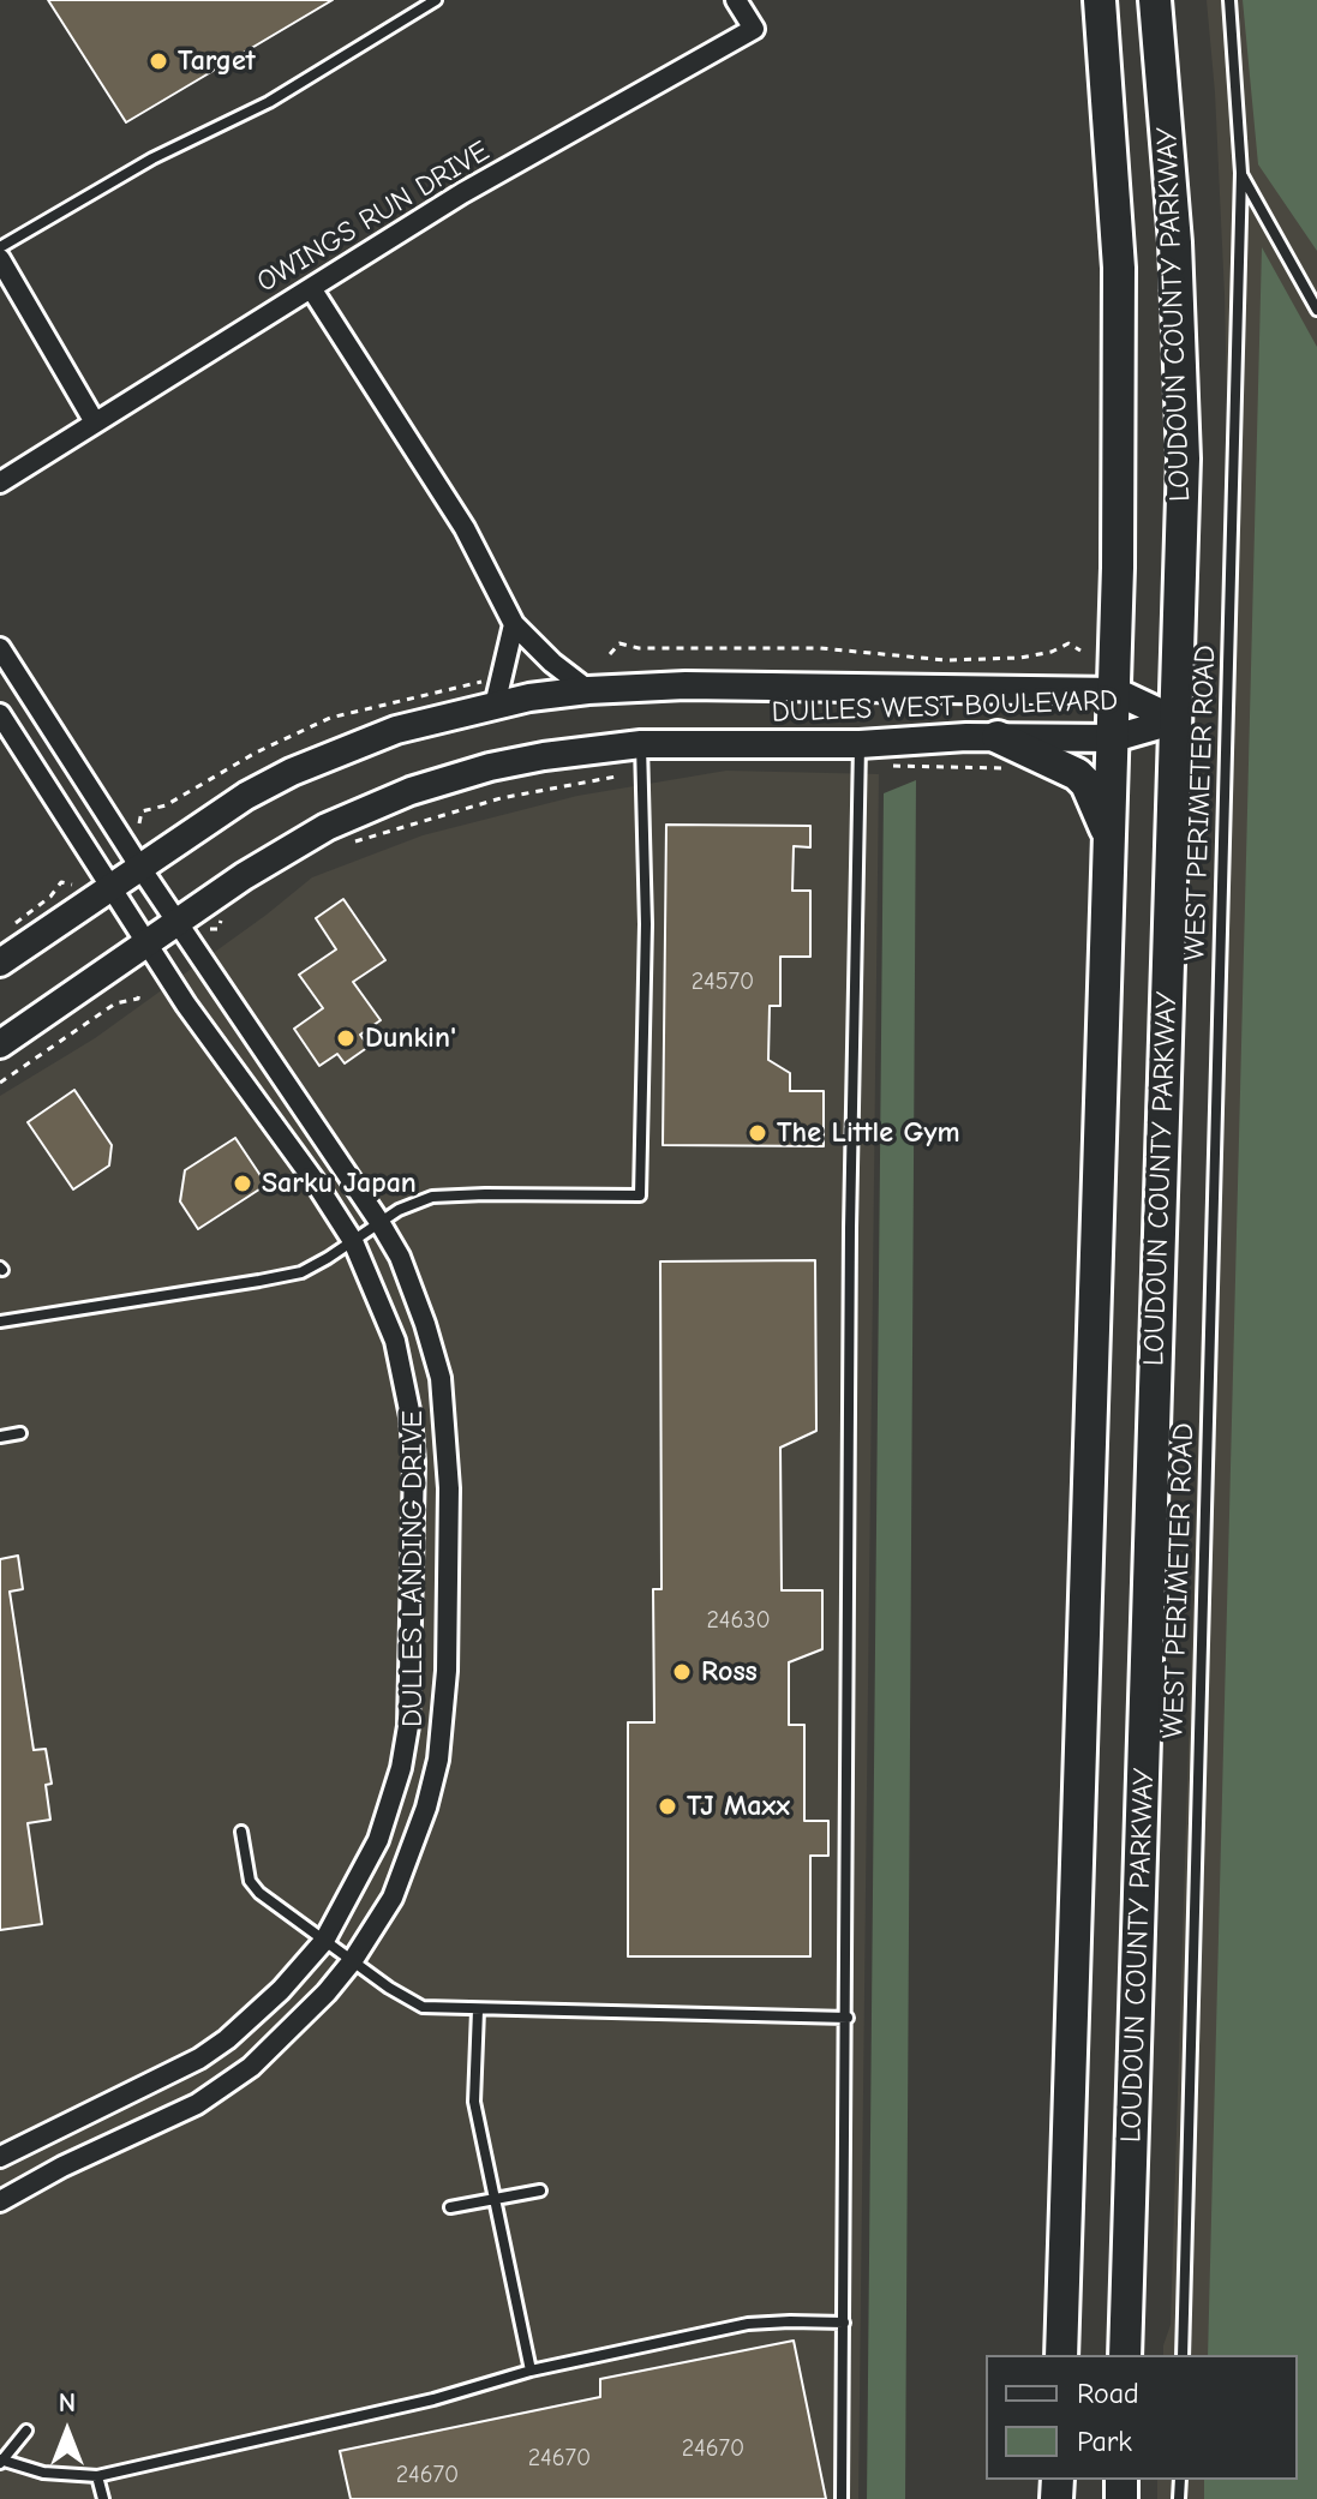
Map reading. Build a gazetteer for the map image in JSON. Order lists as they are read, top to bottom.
{
  "streets": {
    "main road": ["LOUDOUN COUNTY PARKWAY"],
    "street": ["OWINGS RUN DRIVE", "DULLES WEST BOULEVARD", "DULLES LANDING DRIVE"],
    "lane": ["WEST PERIMETER ROAD"]
  },
  "crossings": [
    ["LOUDOUN COUNTY PARKWAY", "DULLES WEST BOULEVARD"],
    ["DULLES WEST BOULEVARD", "DULLES LANDING DRIVE"]
  ],
  "places": [
    "Target",
    "Dunkin'",
    "The Little Gym",
    "Sarku Japan",
    "Ross",
    "TJ Maxx"
  ],
  "house_numbers": [
    "24570",
    "24630",
    "24670",
    "24670",
    "24670"
  ],
  "legend": ["Road", "Park"],
  "north": "top"
}
